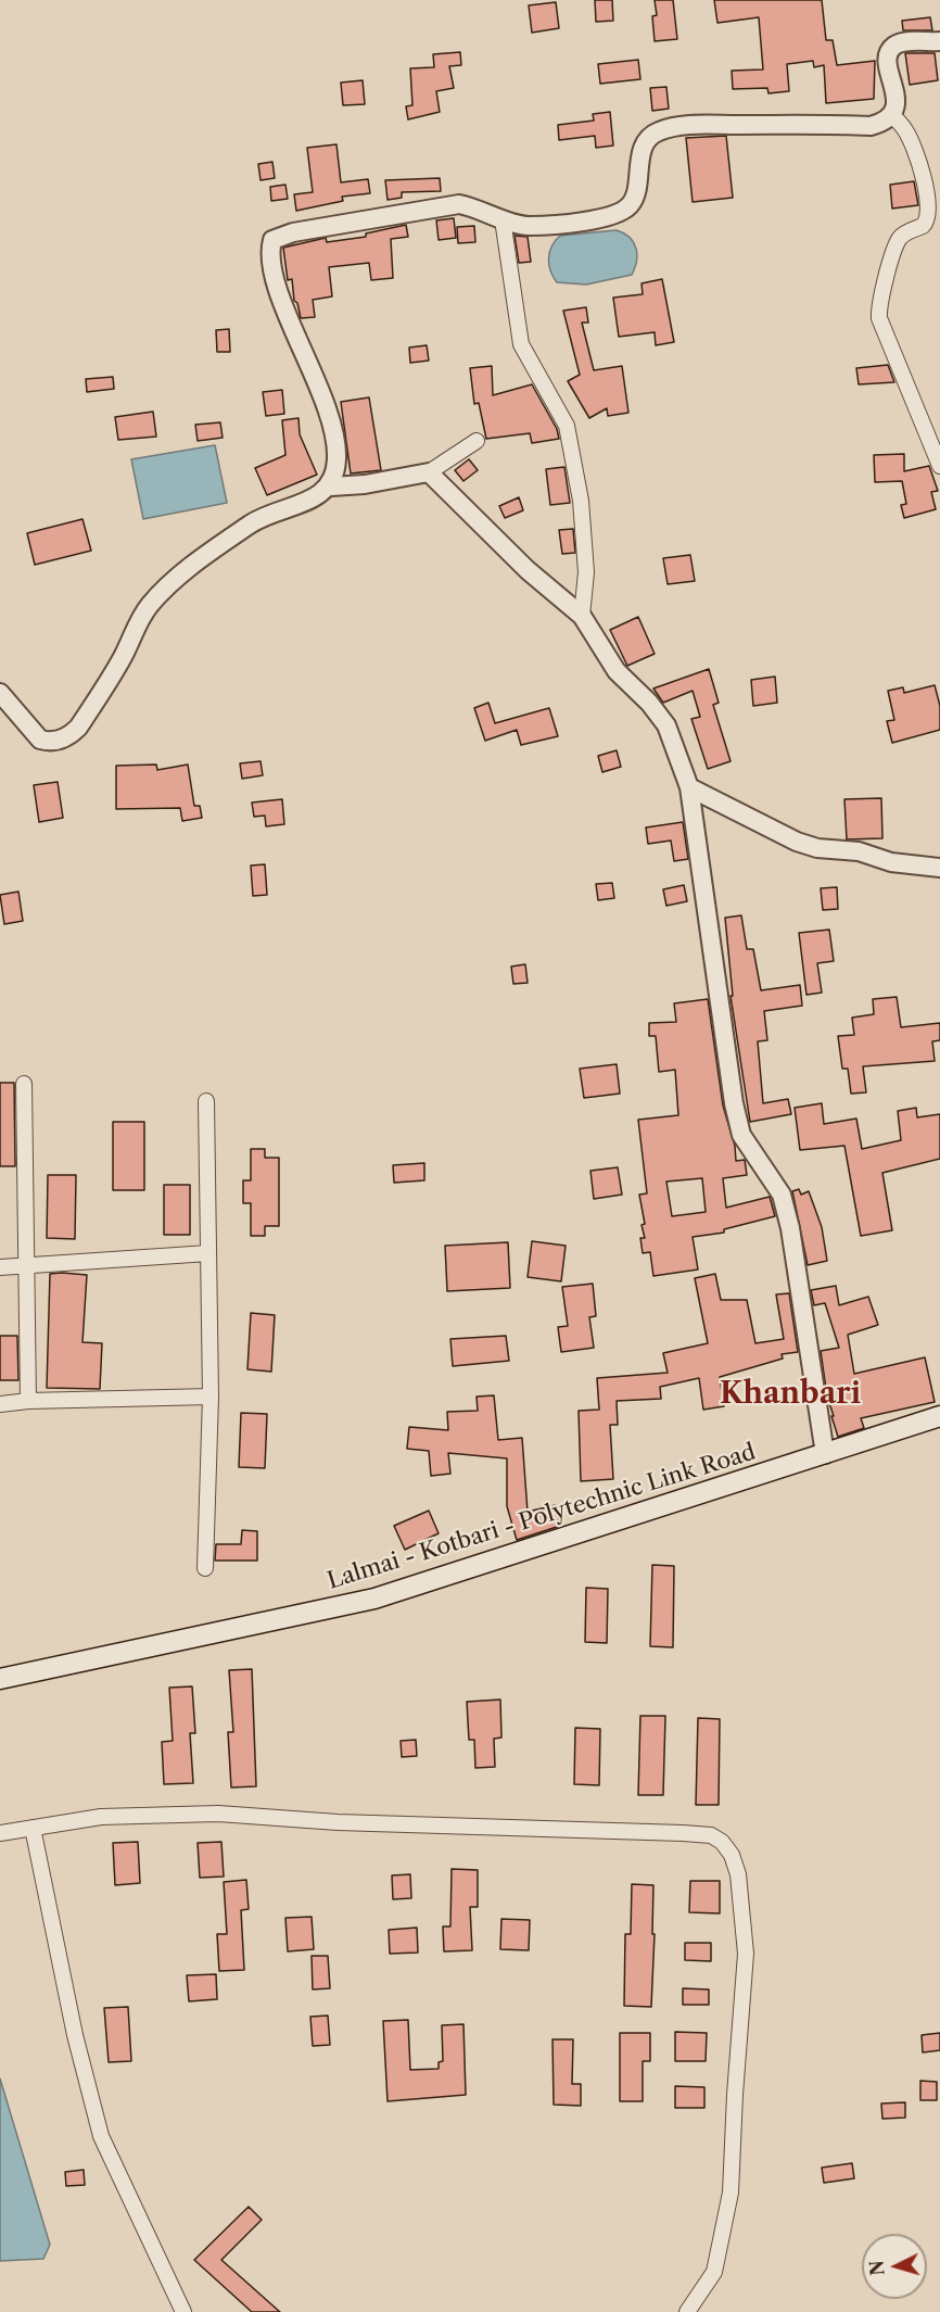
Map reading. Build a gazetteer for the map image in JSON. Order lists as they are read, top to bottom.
{
  "streets": {
    "main road": ["Lalmai - Kotbari - Polytechnic Link Road"]
  },
  "districts": ["Khanbari"],
  "north": "left"
}
